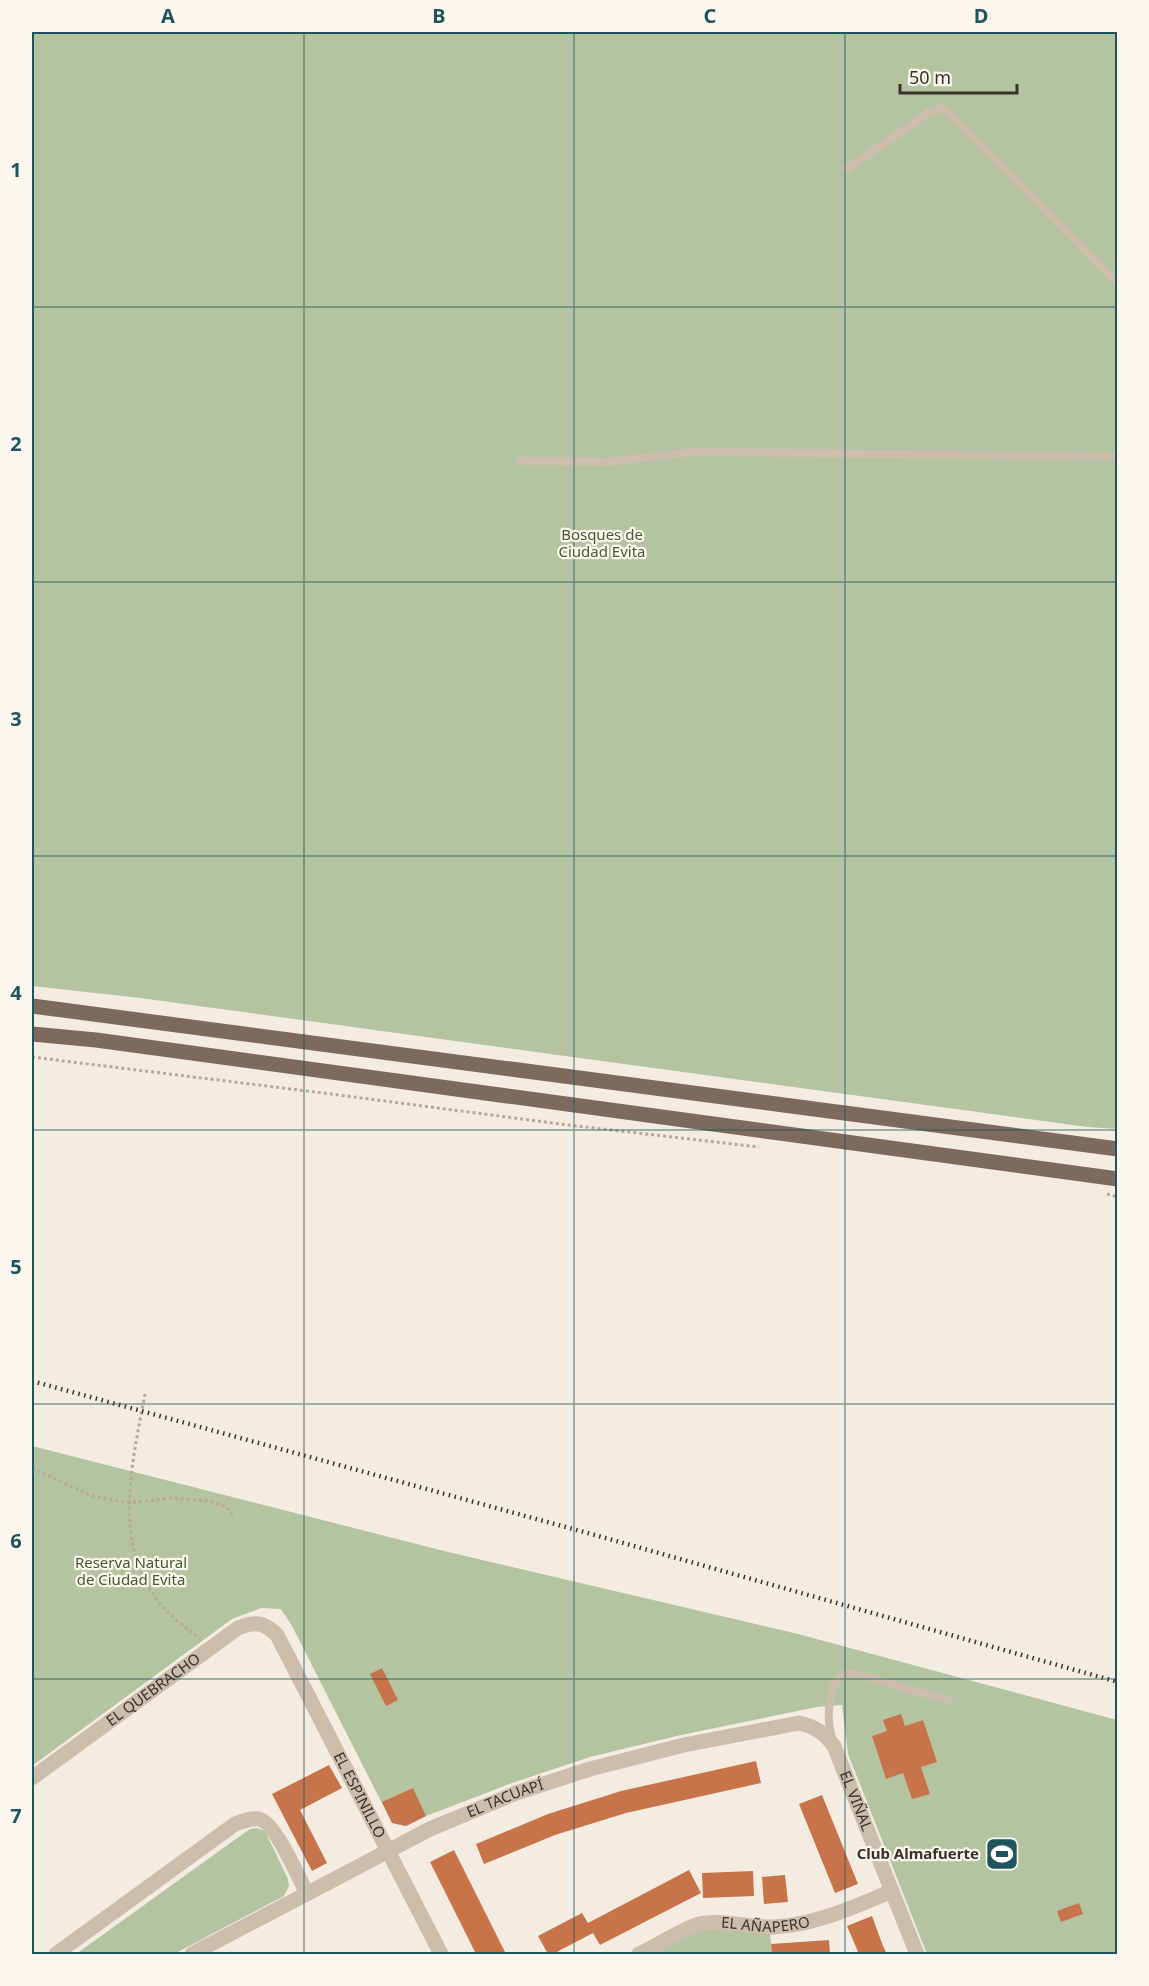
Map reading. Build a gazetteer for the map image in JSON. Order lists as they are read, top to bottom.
{
  "streets": {
    "street": [
      "EL QUEBRACHO",
      "EL ESPINILLO",
      "EL TACUAPÍ",
      "EL VIÑAL",
      "EL AÑAPERO"
    ]
  },
  "crossings": [
    ["EL QUEBRACHO", "EL ESPINILLO"],
    ["EL ESPINILLO", "EL TACUAPÍ"],
    ["EL TACUAPÍ", "EL VIÑAL"],
    ["EL VIÑAL", "EL AÑAPERO"]
  ],
  "parks": ["Bosques de Ciudad Evita", "Reserva Natural de Ciudad Evita"],
  "places": {
    "sports": ["Club Almafuerte"]
  },
  "scale_bar": "50 m",
  "grid": {
    "columns": [
      "A",
      "B",
      "C",
      "D"
    ],
    "rows": [
      "1",
      "2",
      "3",
      "4",
      "5",
      "6",
      "7"
    ]
  }
}
